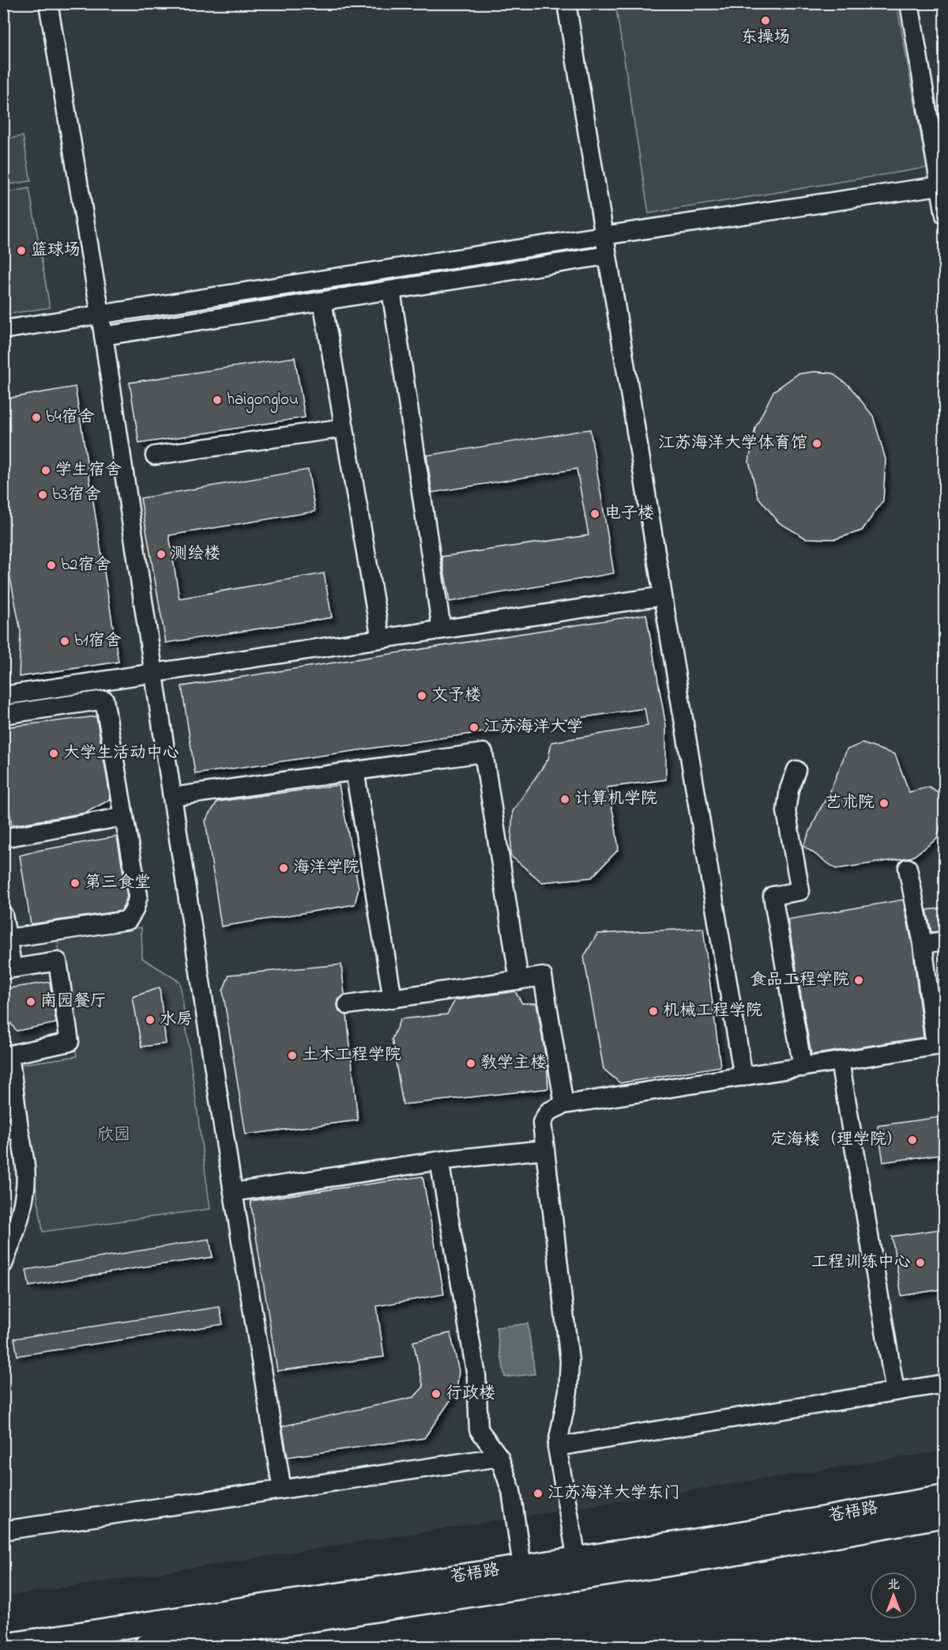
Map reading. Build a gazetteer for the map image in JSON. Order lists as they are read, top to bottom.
{
  "streets": {
    "main road": ["苍梧路"]
  },
  "parks": ["欣园"],
  "places": [
    "东操场",
    "篮球场",
    "haigonglou",
    "b4宿舍",
    "江苏海洋大学体育馆",
    "学生宿舍",
    "b3宿舍",
    "电子楼",
    "测绘楼",
    "b2宿舍",
    "b1宿舍",
    "文予楼",
    "江苏海洋大学",
    "大学生活动中心",
    "计算机学院",
    "艺术院",
    "海洋学院",
    "第三食堂",
    "食品工程学院",
    "南园餐厅",
    "机械工程学院",
    "水房",
    "土木工程学院",
    "教学主楼",
    "定海楼（理学院）",
    "工程训练中心",
    "行政楼",
    "江苏海洋大学东门"
  ],
  "north": "top"
}
